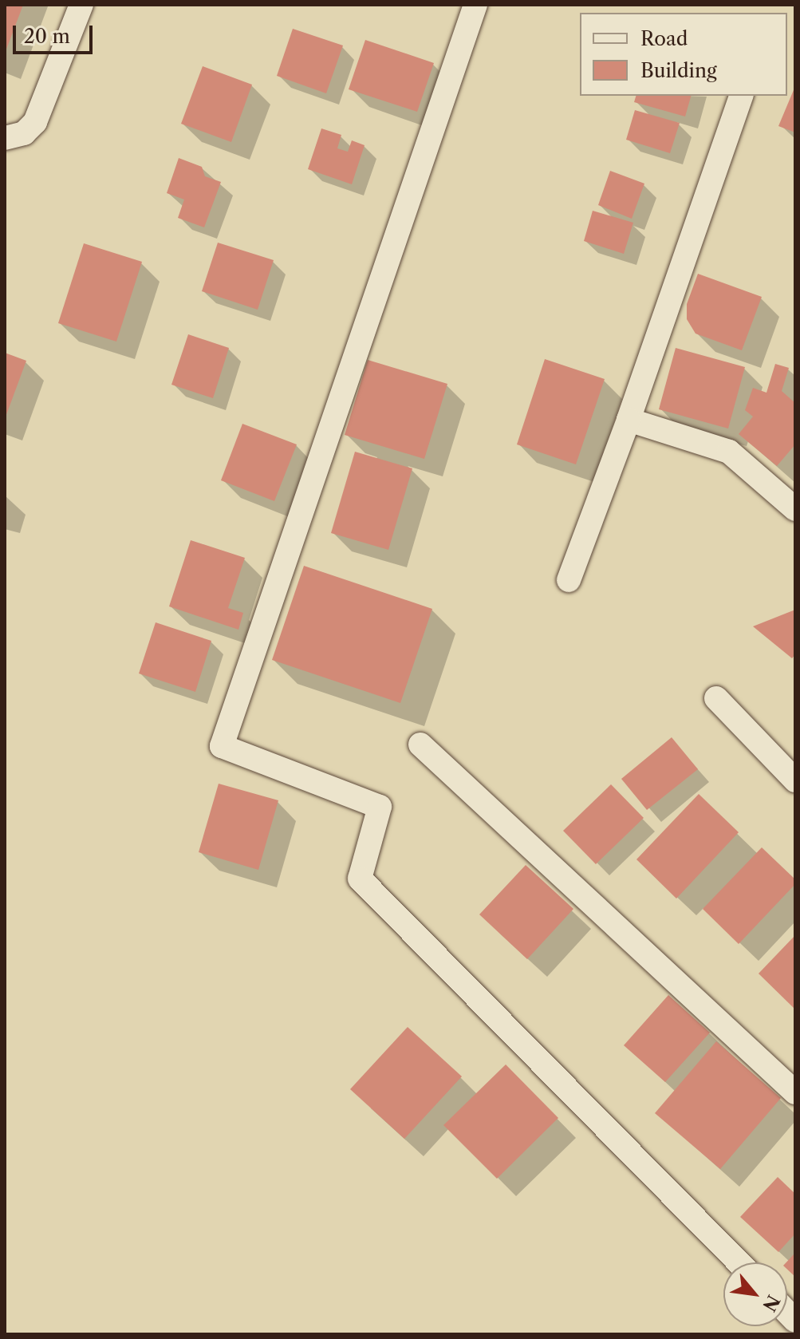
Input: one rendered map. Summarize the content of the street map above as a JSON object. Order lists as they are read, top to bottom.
{
  "legend": ["Road", "Building"],
  "scale_bar": "20 m",
  "north": "bottom right"
}
